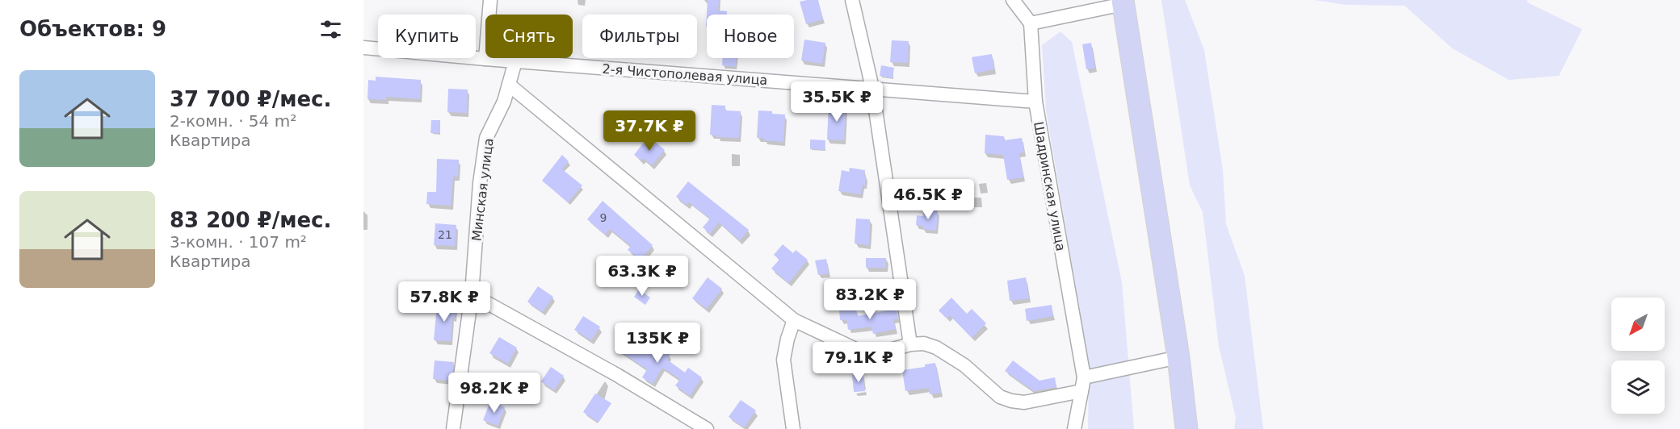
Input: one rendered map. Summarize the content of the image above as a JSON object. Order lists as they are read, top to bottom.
{
  "streets": {
    "street": ["2-я Чистополевая улица", "Шадринская улица", "Минская улица"]
  },
  "crossings": [
    ["2-я Чистополевая улица", "Шадринская улица"],
    ["2-я Чистополевая улица", "Минская улица"]
  ],
  "house_numbers": ["9", "21"],
  "north": "bottom left",
  "page": {
    "heading": "Объектов: 9",
    "chip": [
      "Купить",
      "Снять",
      "Фильтры",
      "Новое"
    ],
    "list": [
      {
        "name": "37 700 ₽/мес.",
        "note": "2-комн. · 54 m² · Квартира"
      },
      {
        "name": "83 200 ₽/мес.",
        "note": "3-комн. · 107 m² · Квартира"
      }
    ],
    "price": [
      "35.5K ₽",
      "37.7K ₽",
      "46.5K ₽",
      "63.3K ₽",
      "83.2K ₽",
      "57.8K ₽",
      "135K ₽",
      "79.1K ₽",
      "98.2K ₽"
    ]
  }
}
